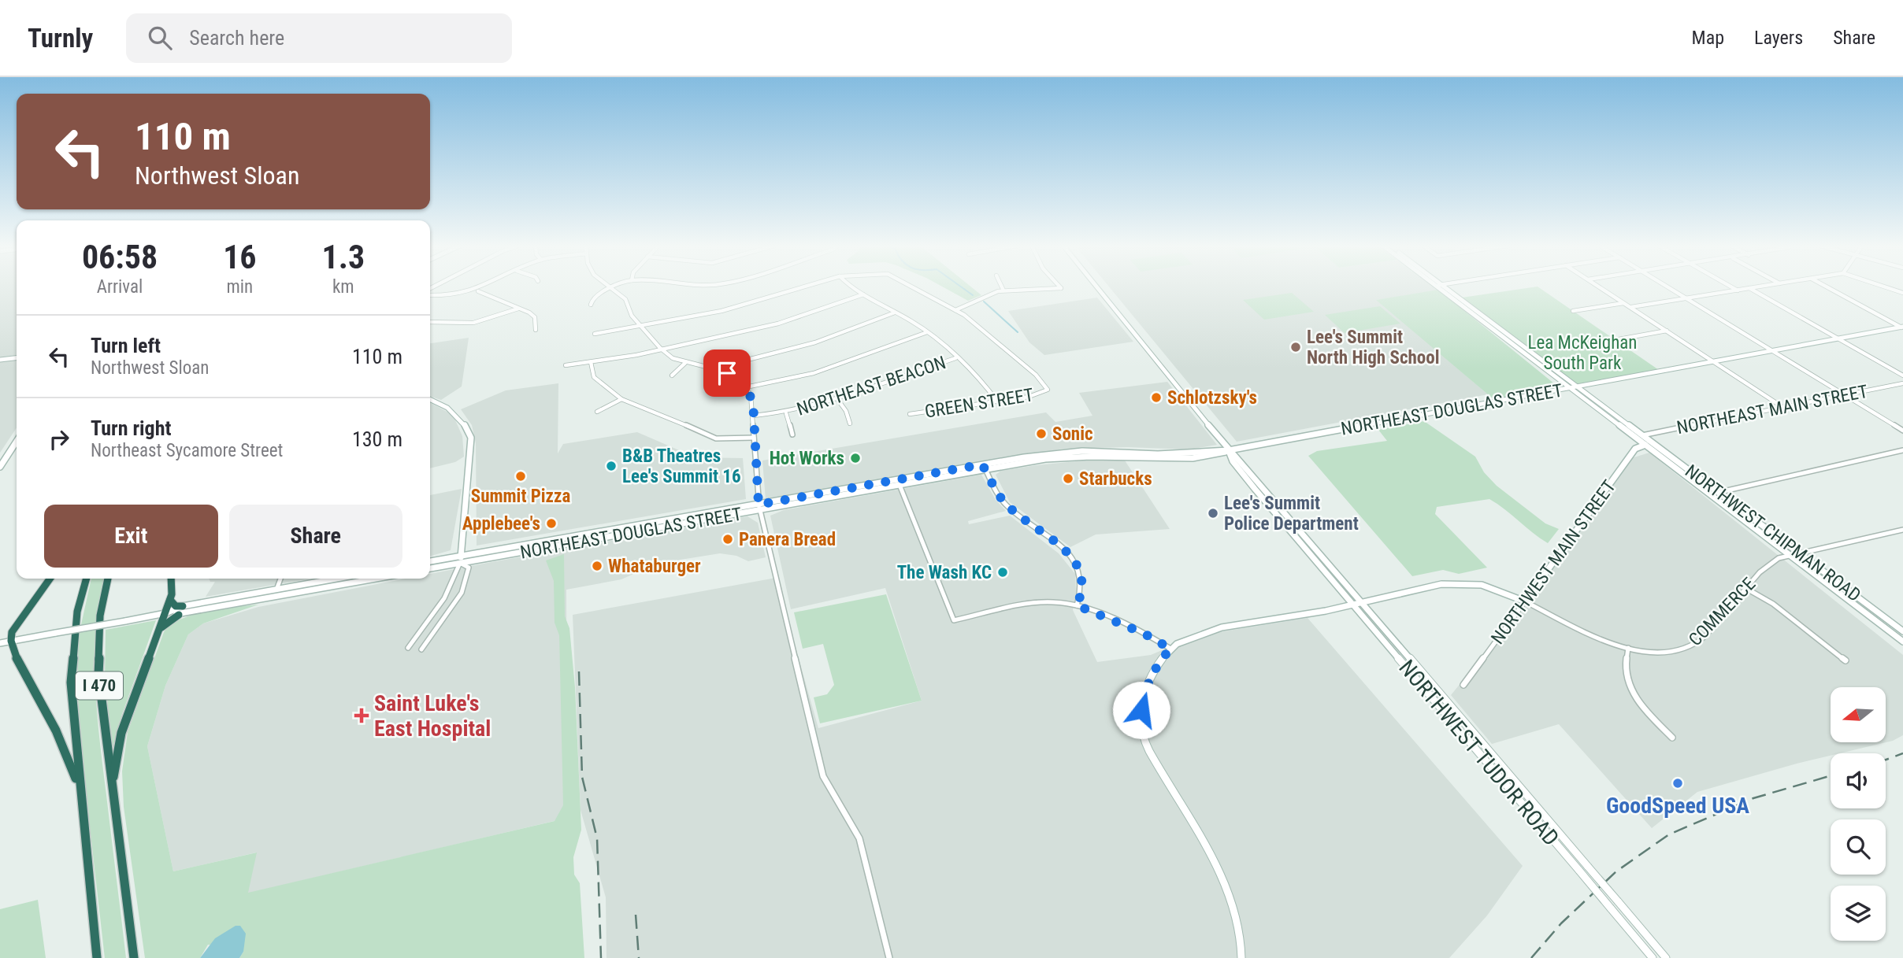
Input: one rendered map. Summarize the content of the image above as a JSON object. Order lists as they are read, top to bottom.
{
  "streets": {
    "highway": ["I 470"],
    "main road": [
      "NORTHEAST DOUGLAS STREET",
      "NORTHWEST CHIPMAN ROAD",
      "NORTHWEST MAIN STREET",
      "NORTHWEST TUDOR ROAD"
    ],
    "street": [
      "NORTHEAST BEACON",
      "GREEN STREET",
      "NORTHEAST MAIN STREET",
      "COMMERCE"
    ]
  },
  "crossings": [
    ["NORTHEAST DOUGLAS STREET", "NORTHWEST CHIPMAN ROAD"],
    ["NORTHEAST DOUGLAS STREET", "NORTHWEST TUDOR ROAD"],
    ["NORTHEAST MAIN STREET", "NORTHWEST CHIPMAN ROAD"],
    ["NORTHWEST CHIPMAN ROAD", "NORTHWEST MAIN STREET"],
    ["NORTHWEST CHIPMAN ROAD", "COMMERCE"],
    ["NORTHWEST MAIN STREET", "COMMERCE"]
  ],
  "parks": ["Lea McKeighan South Park"],
  "places": {
    "other": [
      "Lee's Summit North High School",
      "Schlotzsky's",
      "Sonic",
      "Hot Works",
      "B&B Theatres Lee's Summit 16",
      "Summit Pizza",
      "Starbucks",
      "Lee's Summit Police Department",
      "Applebee's",
      "Panera Bread",
      "Whataburger",
      "The Wash KC",
      "GoodSpeed USA"
    ],
    "health": ["Saint Luke's East Hospital"]
  },
  "north": "left",
  "page": {
    "header": "Turnly",
    "search": "Search here",
    "nav": ["Map", "Layers", "Share"],
    "turn": ["110 m", "Northwest Sloan"],
    "eta": [
      "06:58",
      "Arrival",
      "16",
      "min",
      "1.3",
      "km"
    ],
    "list": [
      {
        "name": "Turn left",
        "note": "Northwest Sloan",
        "value": "110 m"
      },
      {
        "name": "Turn right",
        "note": "Northeast Sycamore Street",
        "value": "130 m"
      }
    ],
    "buttons": ["Exit", "Share"]
  }
}
